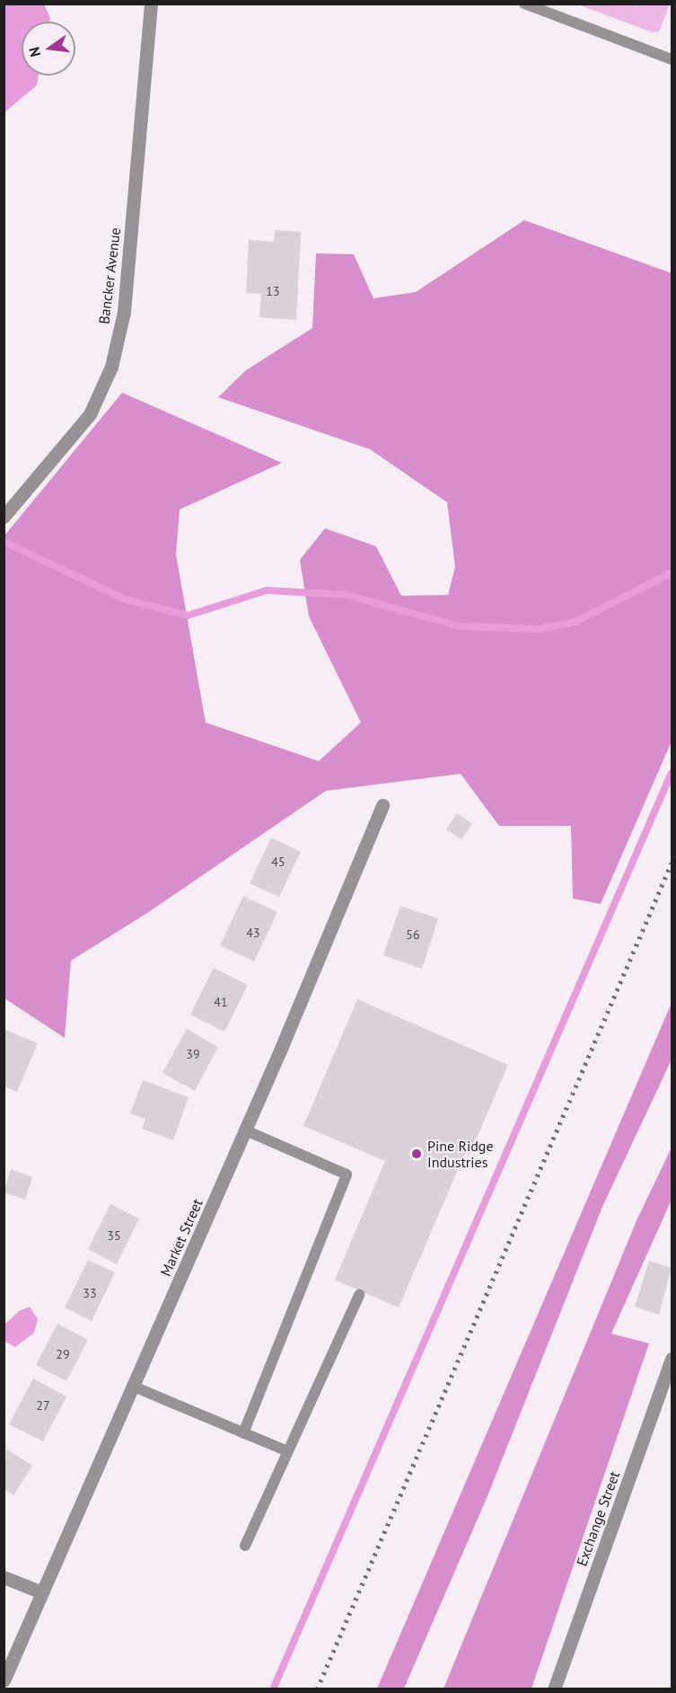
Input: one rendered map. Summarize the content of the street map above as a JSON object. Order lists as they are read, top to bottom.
{
  "streets": {
    "street": ["Bancker Avenue", "Market Street", "Exchange Street"]
  },
  "places": ["Pine Ridge Industries"],
  "house_numbers": [
    "13",
    "45",
    "43",
    "56",
    "41",
    "39",
    "35",
    "33",
    "29",
    "27"
  ],
  "north": "left"
}
